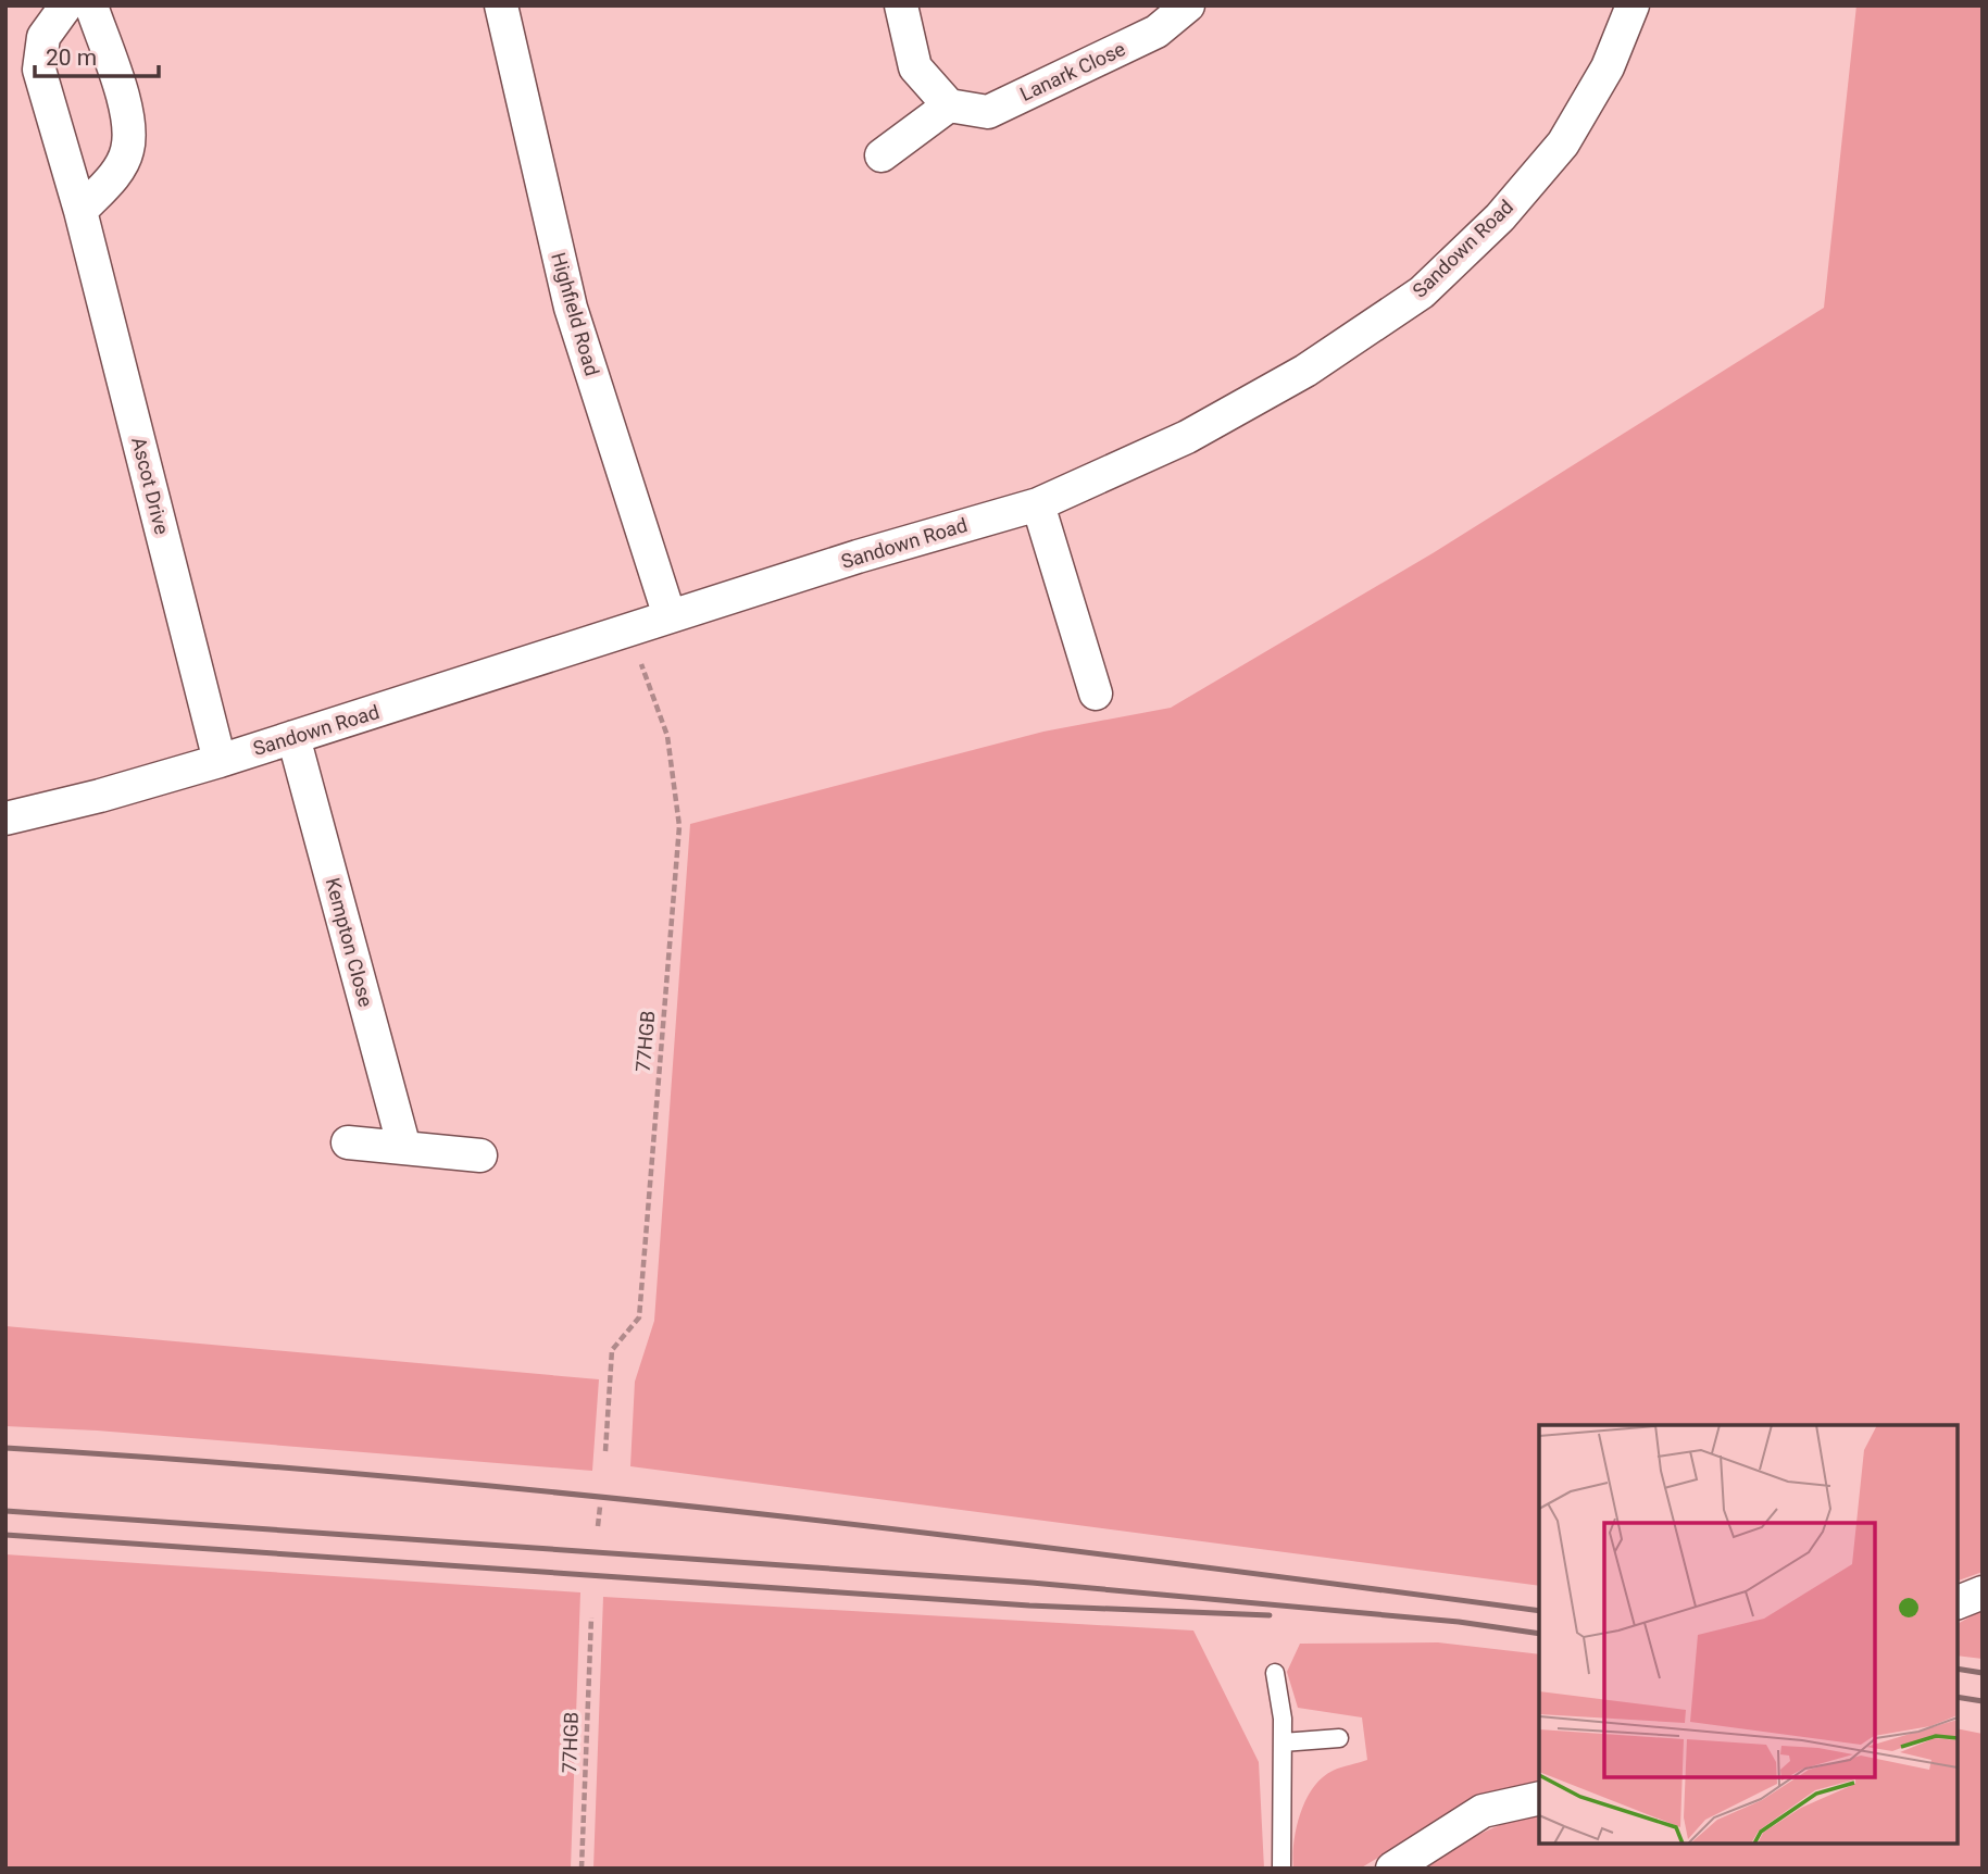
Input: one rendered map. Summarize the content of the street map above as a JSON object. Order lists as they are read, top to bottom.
{
  "streets": {
    "street": [
      "Lanark Close",
      "Sandown Road",
      "Highfield Road",
      "Ascot Drive",
      "Kempton Close"
    ],
    "path": ["77HGB"]
  },
  "crossings": [
    ["Sandown Road", "Highfield Road"],
    ["Sandown Road", "Ascot Drive"],
    ["Sandown Road", "Kempton Close"],
    ["Sandown Road", "77HGB"]
  ],
  "scale_bar": "20 m"
}
